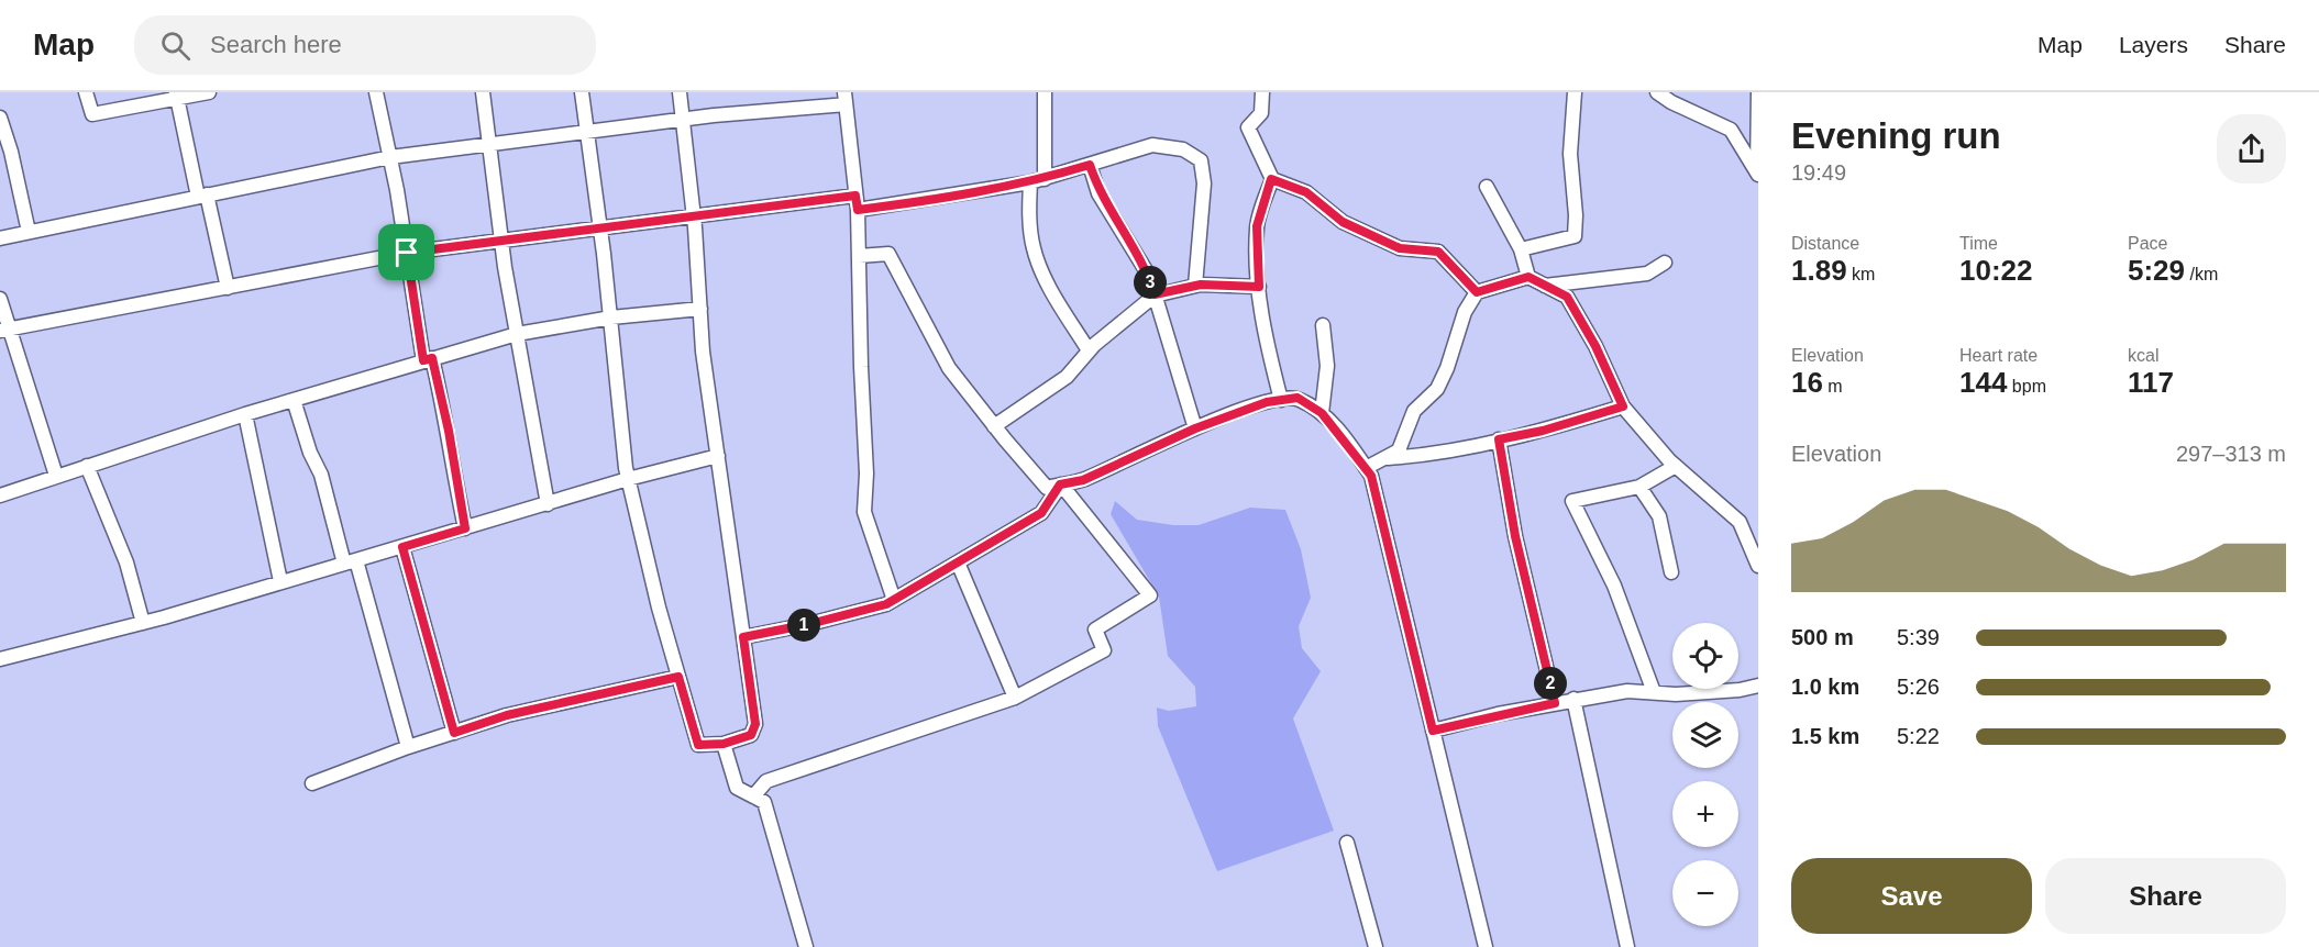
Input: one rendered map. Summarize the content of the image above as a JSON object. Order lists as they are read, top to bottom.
{
  "page": {
    "header": "Map",
    "search": "Search here",
    "nav": ["Map", "Layers", "Share"],
    "heading": ["Evening run", "19:49"],
    "stats": [
      ["Distance", "1.89 km"],
      ["Time", "10:22"],
      ["Pace", "5:29 /km"],
      ["Elevation", "16 m"],
      ["Heart rate", "144 bpm"],
      ["kcal", "117"]
    ],
    "pins": ["3", "1", "2"],
    "chart": ["Elevation", "297–313 m"],
    "list": [
      {
        "name": "500 m",
        "note": "5:39"
      },
      {
        "name": "1.0 km",
        "note": "5:26"
      },
      {
        "name": "1.5 km",
        "note": "5:22"
      }
    ],
    "map_buttons": ["+", "−"],
    "buttons": ["Save", "Share"]
  }
}
